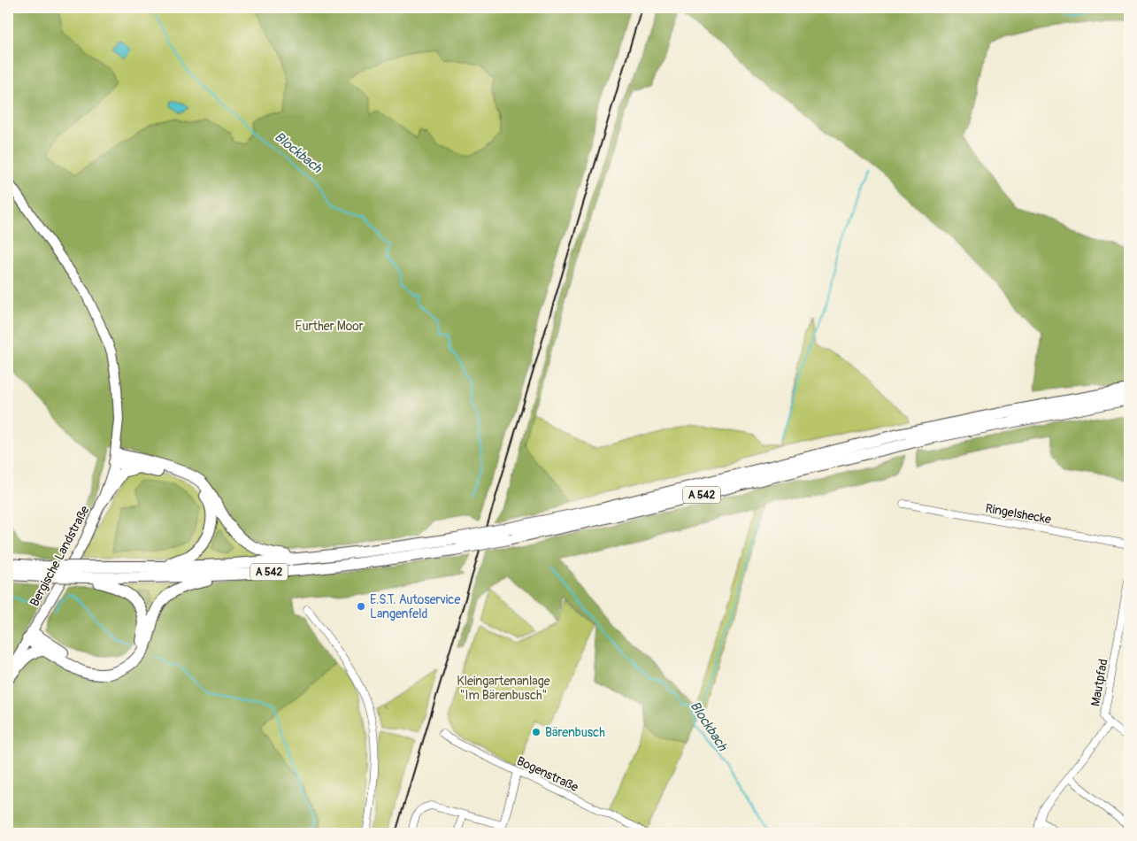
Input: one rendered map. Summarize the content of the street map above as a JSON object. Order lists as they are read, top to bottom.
{
  "streets": {
    "highway": ["A 542"],
    "main road": ["Bergische Landstraße"],
    "street": ["Ringelshecke", "Mautpfad", "Bogenstraße"]
  },
  "water": ["Blockbach"],
  "parks": ["Further Moor", "Kleingartenanlage \"Im Bärenbusch\""],
  "places": ["E.S.T. Autoservice Langenfeld", "Bärenbusch"]
}
